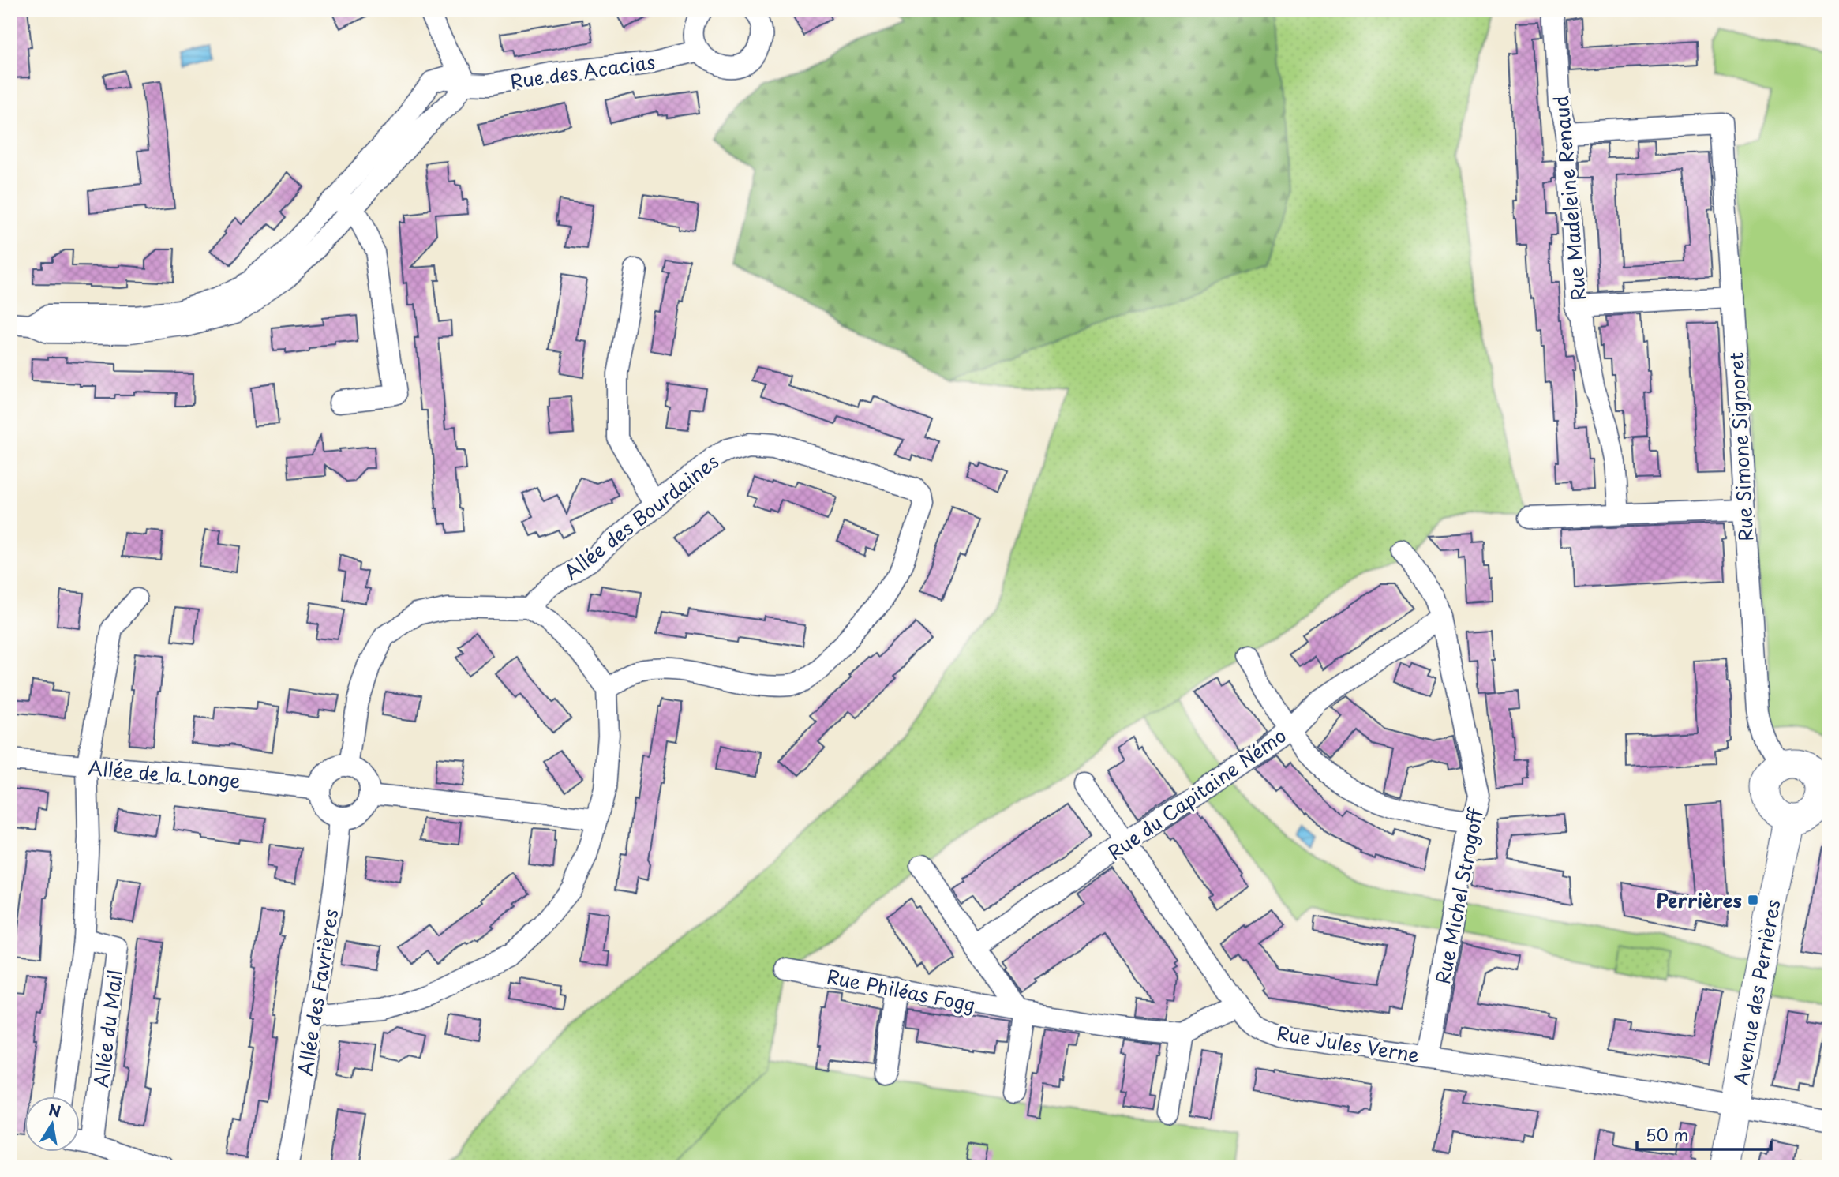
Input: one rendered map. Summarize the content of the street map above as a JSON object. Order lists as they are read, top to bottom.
{
  "streets": {
    "street": [
      "Rue des Acacias",
      "Rue Madeleine Renaud",
      "Rue Simone Signoret",
      "Allée des Bourdaines",
      "Allée de la Longe",
      "Rue du Capitaine Némo",
      "Rue Michel Strogoff",
      "Rue Philéas Fogg",
      "Allée des Favrières",
      "Avenue des Perrières",
      "Allée du Mail",
      "Rue Jules Verne"
    ]
  },
  "crossings": [
    ["Rue Madeleine Renaud", "Rue Simone Signoret"],
    ["Rue Simone Signoret", "Avenue des Perrières"],
    ["Allée de la Longe", "Allée des Favrières"],
    ["Allée de la Longe", "Allée du Mail"],
    ["Rue du Capitaine Némo", "Rue Michel Strogoff"],
    ["Rue du Capitaine Némo", "Rue Philéas Fogg"],
    ["Rue du Capitaine Némo", "Rue Jules Verne"],
    ["Rue Michel Strogoff", "Rue Jules Verne"],
    ["Avenue des Perrières", "Rue Jules Verne"]
  ],
  "places": {
    "transit": ["Perrières"]
  },
  "scale_bar": "50 m",
  "north": "top"
}
